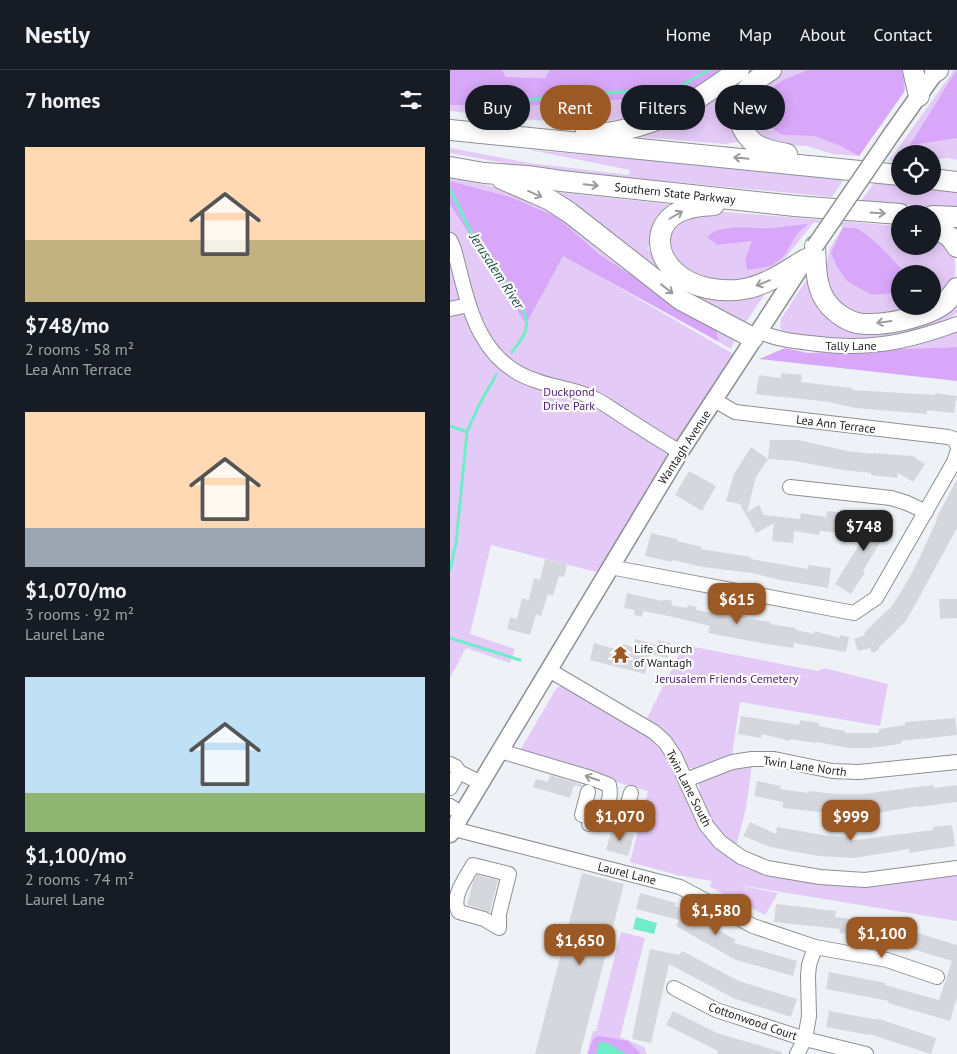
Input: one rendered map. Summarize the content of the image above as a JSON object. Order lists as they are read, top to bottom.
{
  "streets": {
    "highway": ["Southern State Parkway"],
    "main road": ["Wantagh Avenue"],
    "street": [
      "Tally Lane",
      "Lea Ann Terrace",
      "Twin Lane North",
      "Twin Lane South",
      "Laurel Lane",
      "Cottonwood Court"
    ]
  },
  "crossings": [
    ["Tally Lane", "Wantagh Avenue"],
    ["Lea Ann Terrace", "Wantagh Avenue"],
    ["Wantagh Avenue", "Twin Lane South"],
    ["Wantagh Avenue", "Laurel Lane"],
    ["Twin Lane North", "Twin Lane South"]
  ],
  "water": ["Jerusalem River"],
  "parks": ["Duckpond Drive Park", "Jerusalem Friends Cemetery"],
  "places": {
    "temple": ["Life Church of Wantagh"]
  },
  "page": {
    "header": "Nestly",
    "nav": [
      "Home",
      "Map",
      "About",
      "Contact"
    ],
    "heading": "7 homes",
    "chip": [
      "Buy",
      "Rent",
      "Filters",
      "New"
    ],
    "list": [
      {
        "name": "$748/mo",
        "note": "2 rooms · 58 m² · Lea Ann Terrace"
      },
      {
        "name": "$1,070/mo",
        "note": "3 rooms · 92 m² · Laurel Lane"
      },
      {
        "name": "$1,100/mo",
        "note": "2 rooms · 74 m² · Laurel Lane"
      }
    ],
    "map_buttons": ["+", "−"],
    "price": [
      "$748",
      "$615",
      "$1,070",
      "$999",
      "$1,580",
      "$1,100",
      "$1,650"
    ]
  }
}
